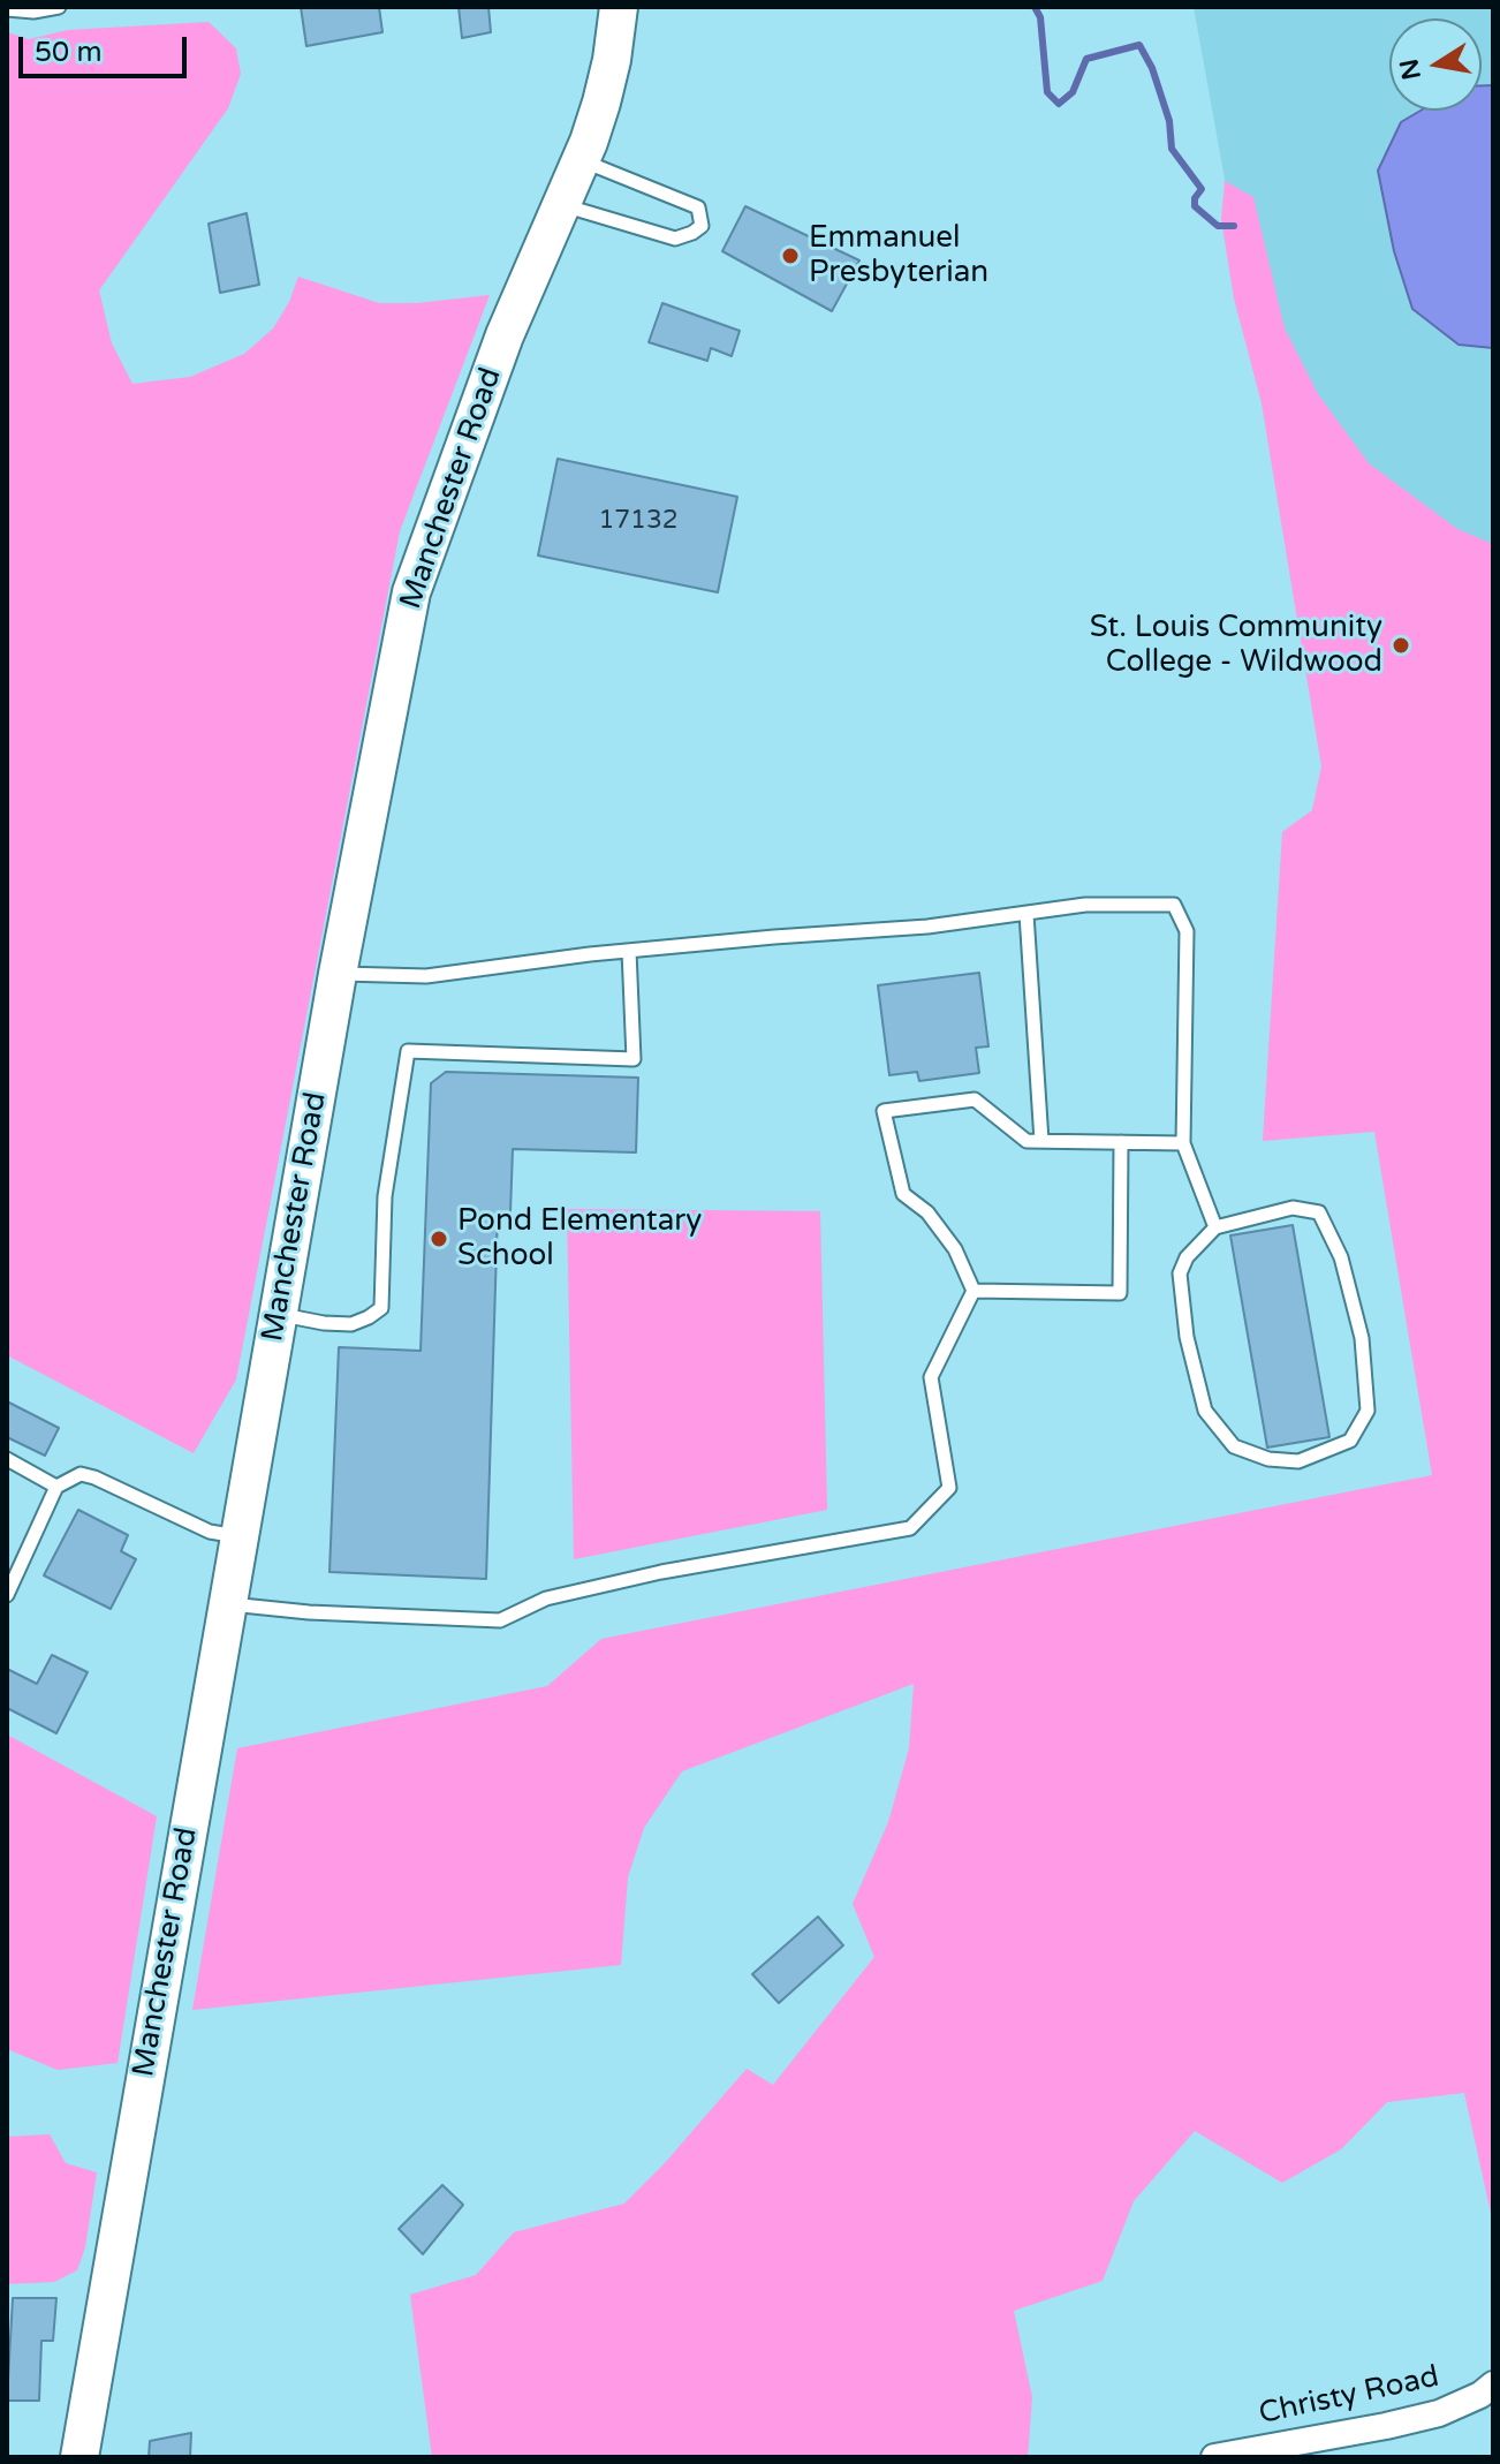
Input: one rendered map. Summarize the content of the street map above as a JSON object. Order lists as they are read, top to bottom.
{
  "streets": {
    "street": ["Manchester Road", "Christy Road"]
  },
  "places": ["Emmanuel Presbyterian", "St. Louis Community College - Wildwood", "Pond Elementary School"],
  "house_numbers": ["17132"],
  "scale_bar": "50 m",
  "north": "left"
}
